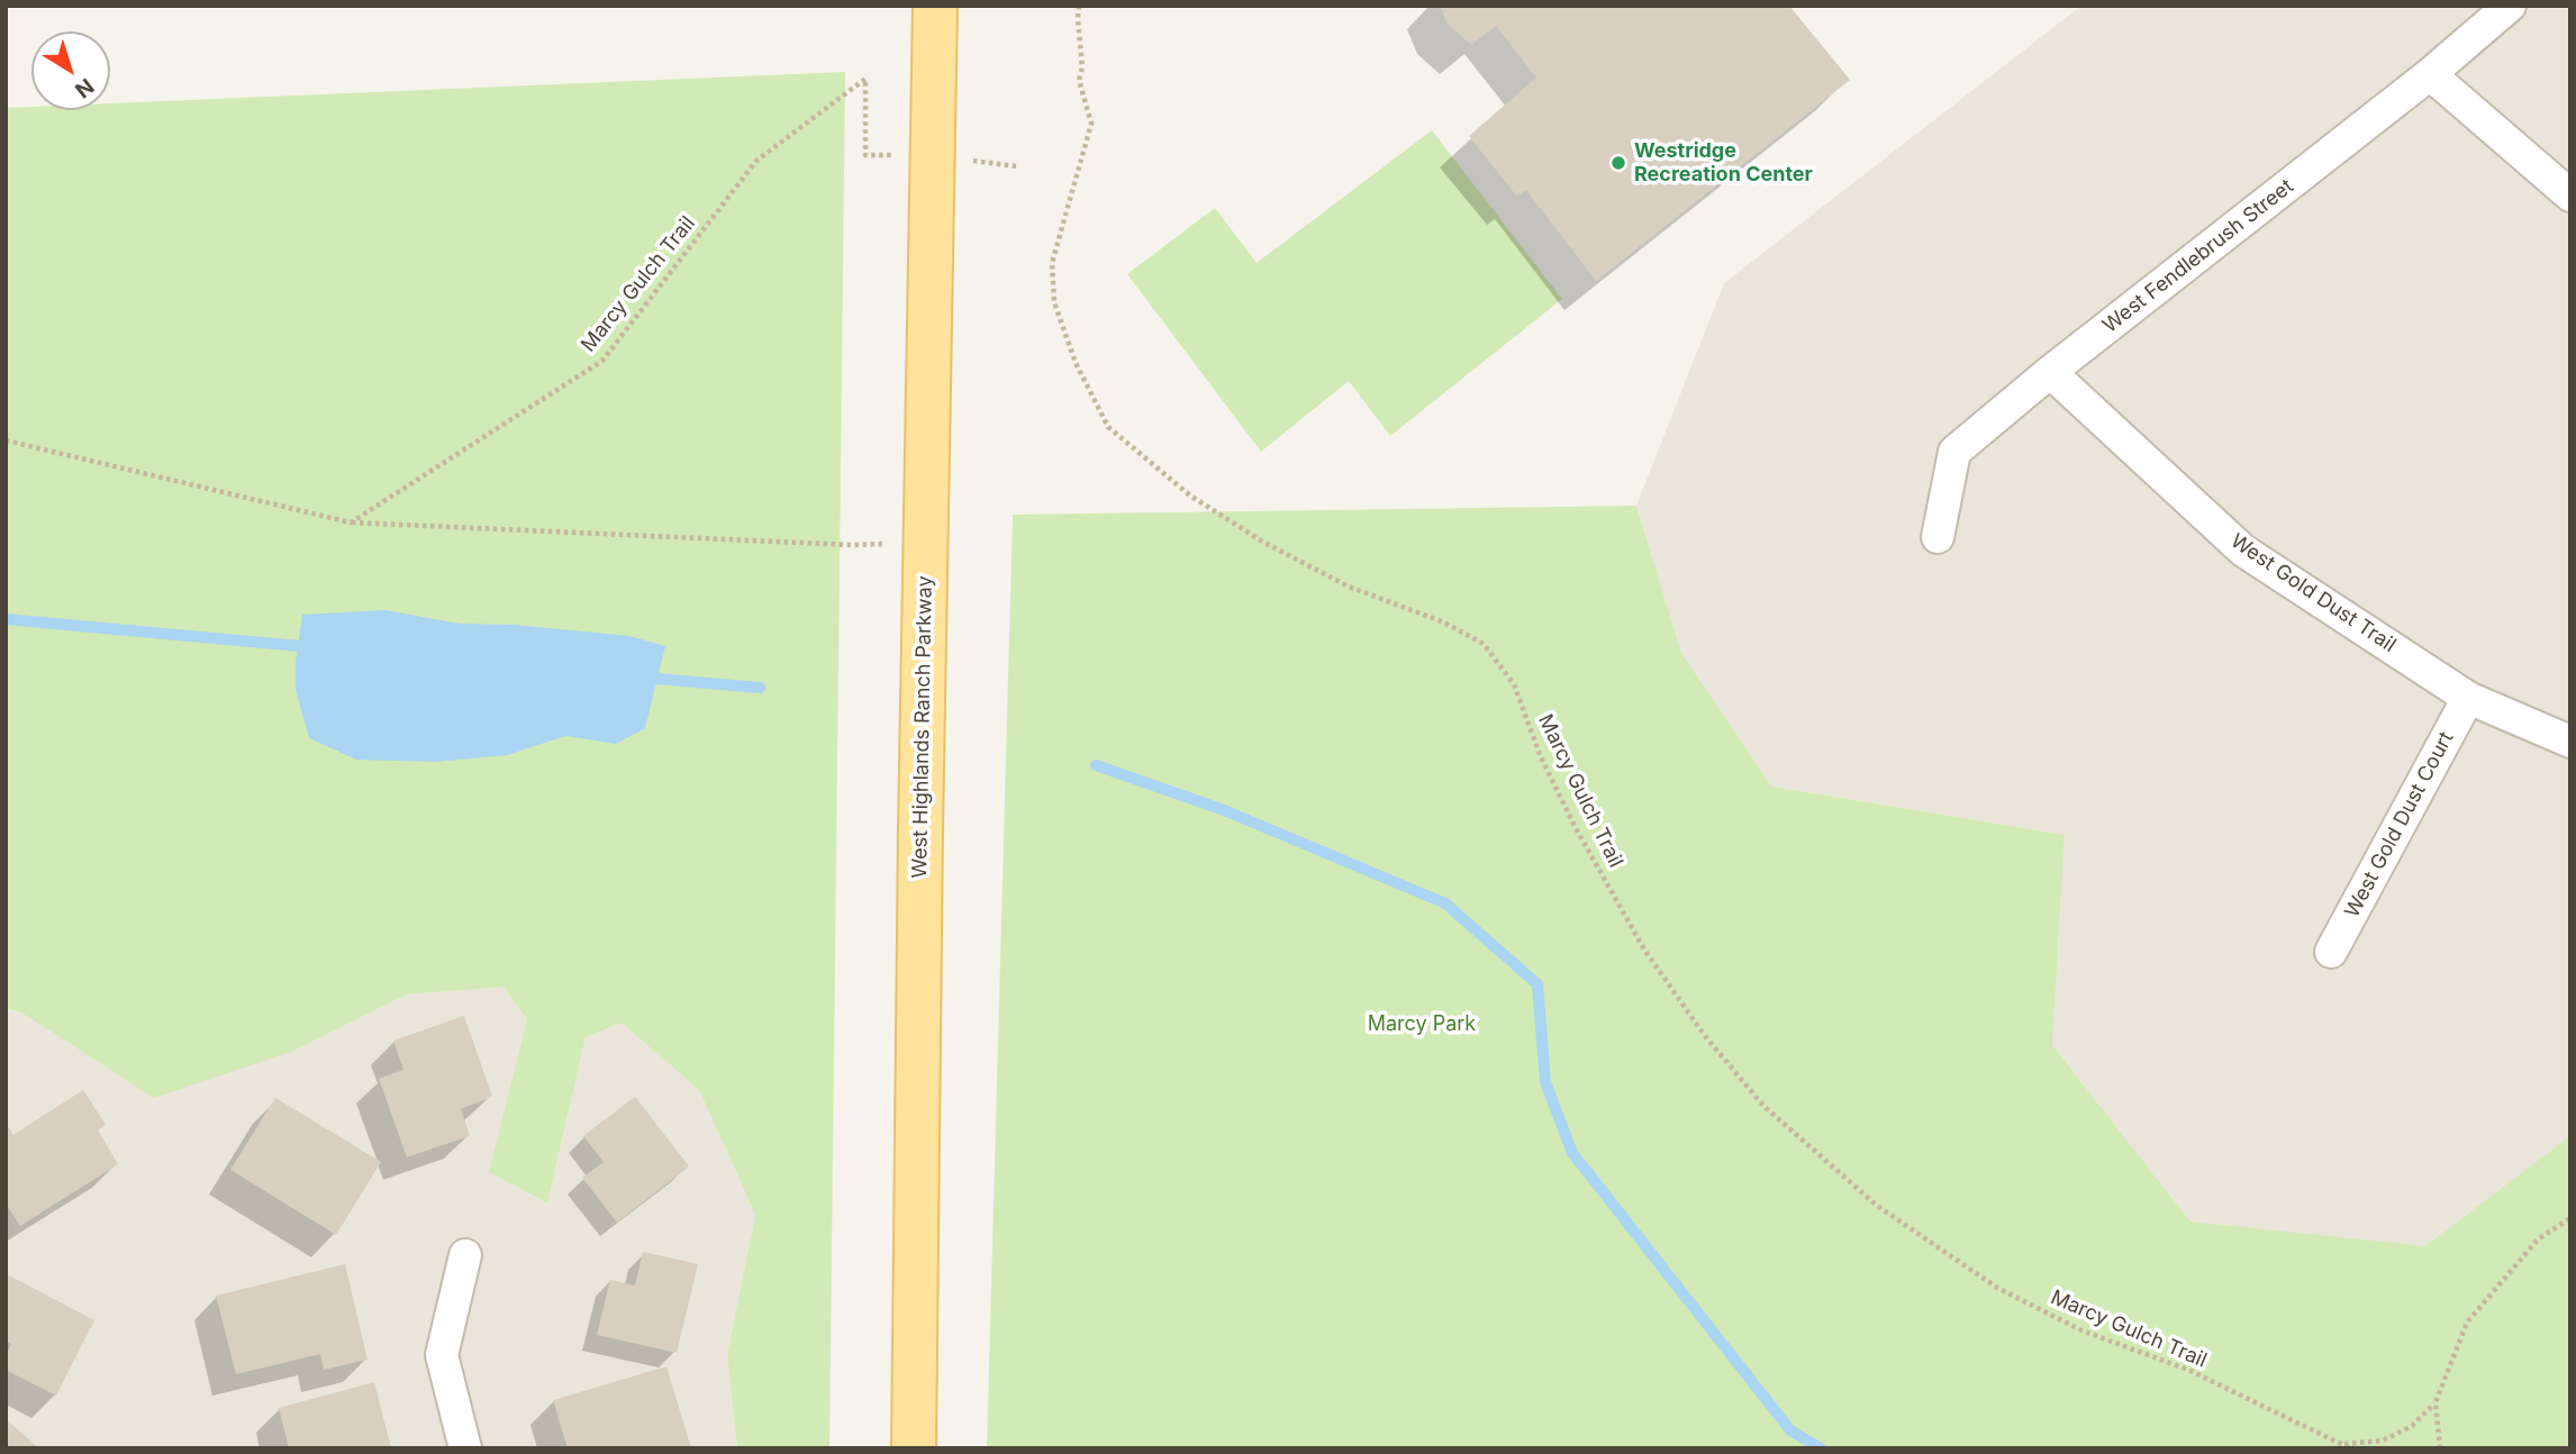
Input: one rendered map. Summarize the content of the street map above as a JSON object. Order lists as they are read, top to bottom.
{
  "streets": {
    "main road": ["West Highlands Ranch Parkway"],
    "street": ["West Fendlebrush Street", "West Gold Dust Trail", "West Gold Dust Court"],
    "path": ["Marcy Gulch Trail"]
  },
  "crossings": [
    ["West Fendlebrush Street", "West Gold Dust Trail"],
    ["West Gold Dust Trail", "West Gold Dust Court"]
  ],
  "parks": ["Marcy Park"],
  "places": ["Westridge Recreation Center"],
  "north": "bottom right"
}
